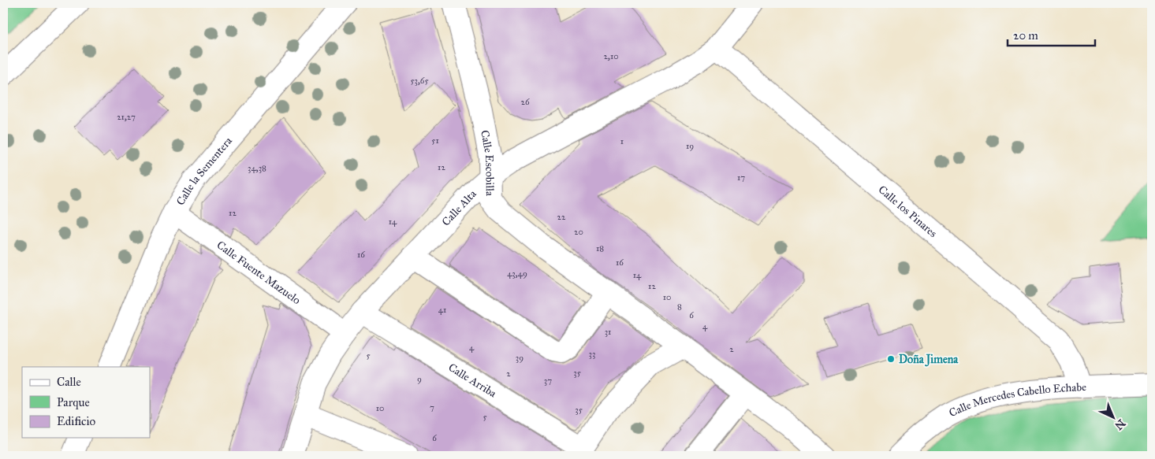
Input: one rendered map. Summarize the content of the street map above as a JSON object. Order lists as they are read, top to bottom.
{
  "streets": {
    "street": [
      "Calle Escobilla",
      "Calle la Sementera",
      "Calle Alta",
      "Calle los Pinares",
      "Calle Fuente Mazuelo",
      "Calle Arriba",
      "Calle Mercedes Cabello Echabe"
    ]
  },
  "crossings": [
    ["Calle Escobilla", "Calle Alta"],
    ["Calle la Sementera", "Calle Fuente Mazuelo"],
    ["Calle Alta", "Calle los Pinares"],
    ["Calle Alta", "Calle Fuente Mazuelo"],
    ["Calle Alta", "Calle Arriba"],
    ["Calle los Pinares", "Calle Mercedes Cabello Echabe"]
  ],
  "places": ["Doña Jimena"],
  "house_numbers": [
    "2,10",
    "53,65",
    "26",
    "21,27",
    "51",
    "1",
    "19",
    "12",
    "34,38",
    "17",
    "12",
    "22",
    "14",
    "20",
    "18",
    "16",
    "16",
    "43,49",
    "14",
    "12",
    "10",
    "8",
    "41",
    "6",
    "4",
    "31",
    "4",
    "2",
    "33",
    "5",
    "39",
    "35",
    "2",
    "9",
    "37",
    "7",
    "10",
    "35",
    "5",
    "6"
  ],
  "legend": ["Calle", "Parque", "Edificio"],
  "scale_bar": "20 m",
  "north": "bottom right"
}
